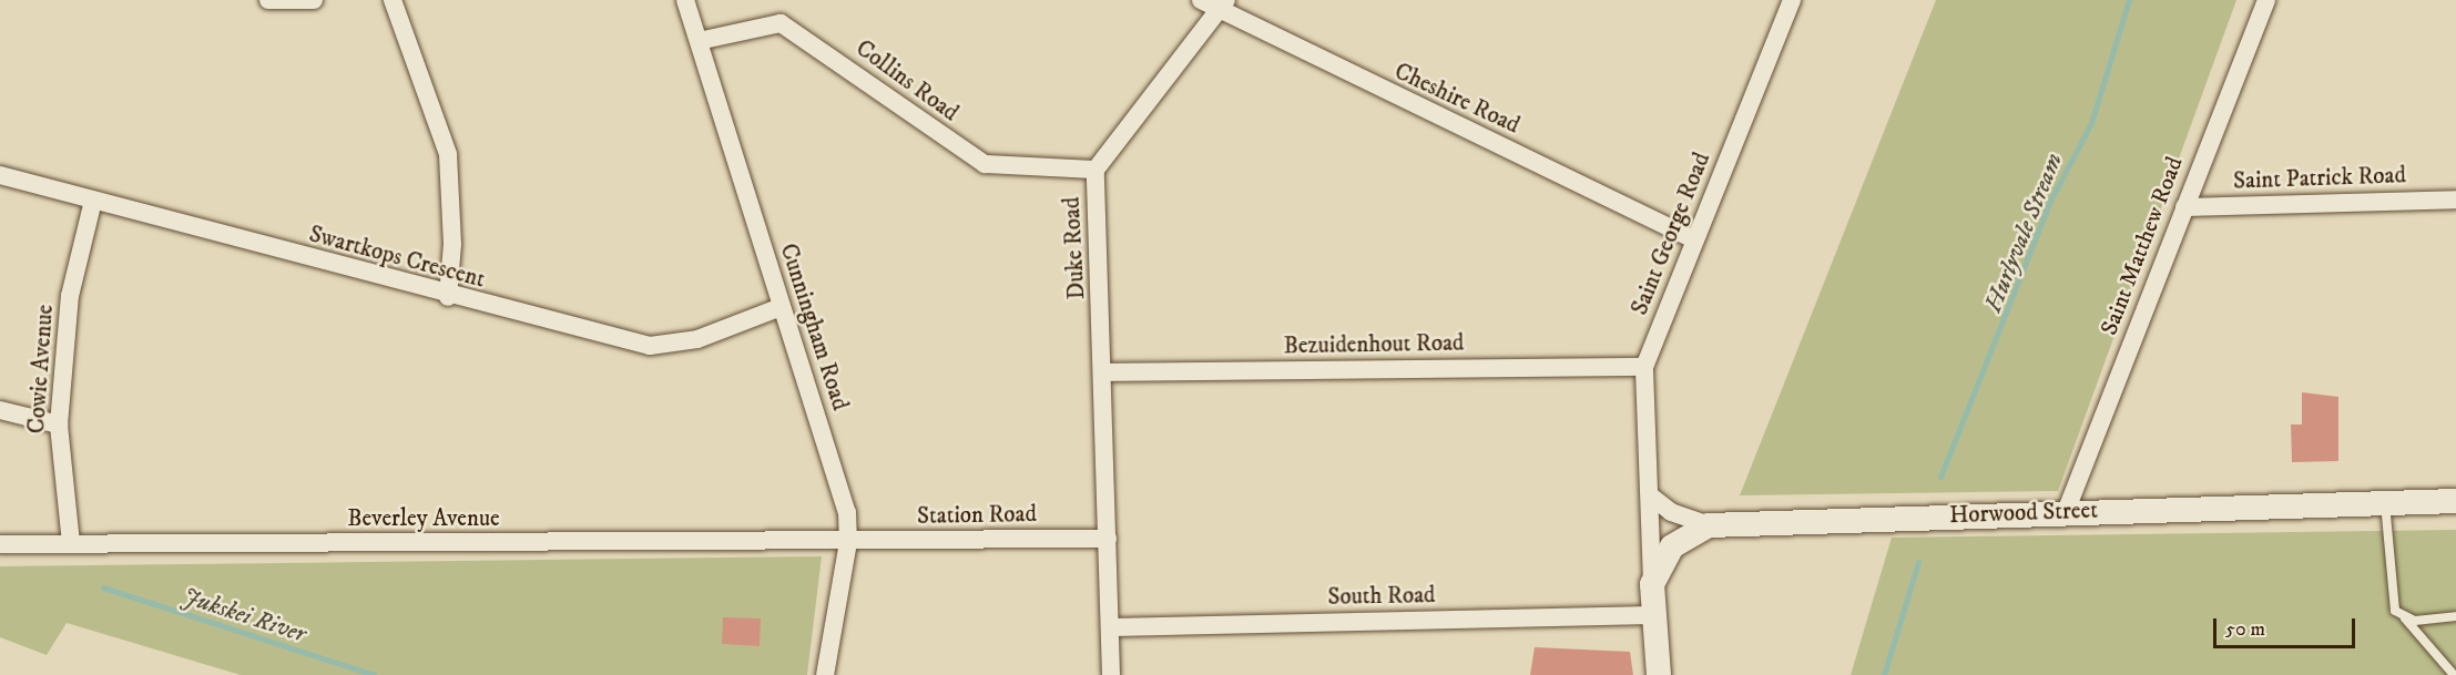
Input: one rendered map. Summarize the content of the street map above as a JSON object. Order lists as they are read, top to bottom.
{
  "streets": {
    "main road": ["Horwood Street"],
    "street": [
      "Collins Road",
      "Cheshire Road",
      "Saint Patrick Road",
      "Saint George Road",
      "Saint Matthew Road",
      "Duke Road",
      "Swartkops Crescent",
      "Cunningham Road",
      "Bezuidenhout Road",
      "Cowie Avenue",
      "Station Road",
      "Beverley Avenue",
      "South Road"
    ]
  },
  "crossings": [
    ["Collins Road", "Duke Road"],
    ["Collins Road", "Cunningham Road"],
    ["Cheshire Road", "Saint George Road"],
    ["Cheshire Road", "Duke Road"],
    ["Saint Patrick Road", "Saint Matthew Road"],
    ["Saint George Road", "Bezuidenhout Road"],
    ["Saint George Road", "Horwood Street"],
    ["Saint Matthew Road", "Horwood Street"],
    ["Duke Road", "Bezuidenhout Road"],
    ["Duke Road", "Station Road"],
    ["Duke Road", "South Road"],
    ["Swartkops Crescent", "Cunningham Road"],
    ["Swartkops Crescent", "Cowie Avenue"],
    ["Cunningham Road", "Station Road"],
    ["Cunningham Road", "Beverley Avenue"],
    ["Cowie Avenue", "Beverley Avenue"],
    ["Station Road", "Beverley Avenue"]
  ],
  "water": ["Hurlyvale Stream", "Jukskei River"],
  "scale_bar": "50 m"
}
